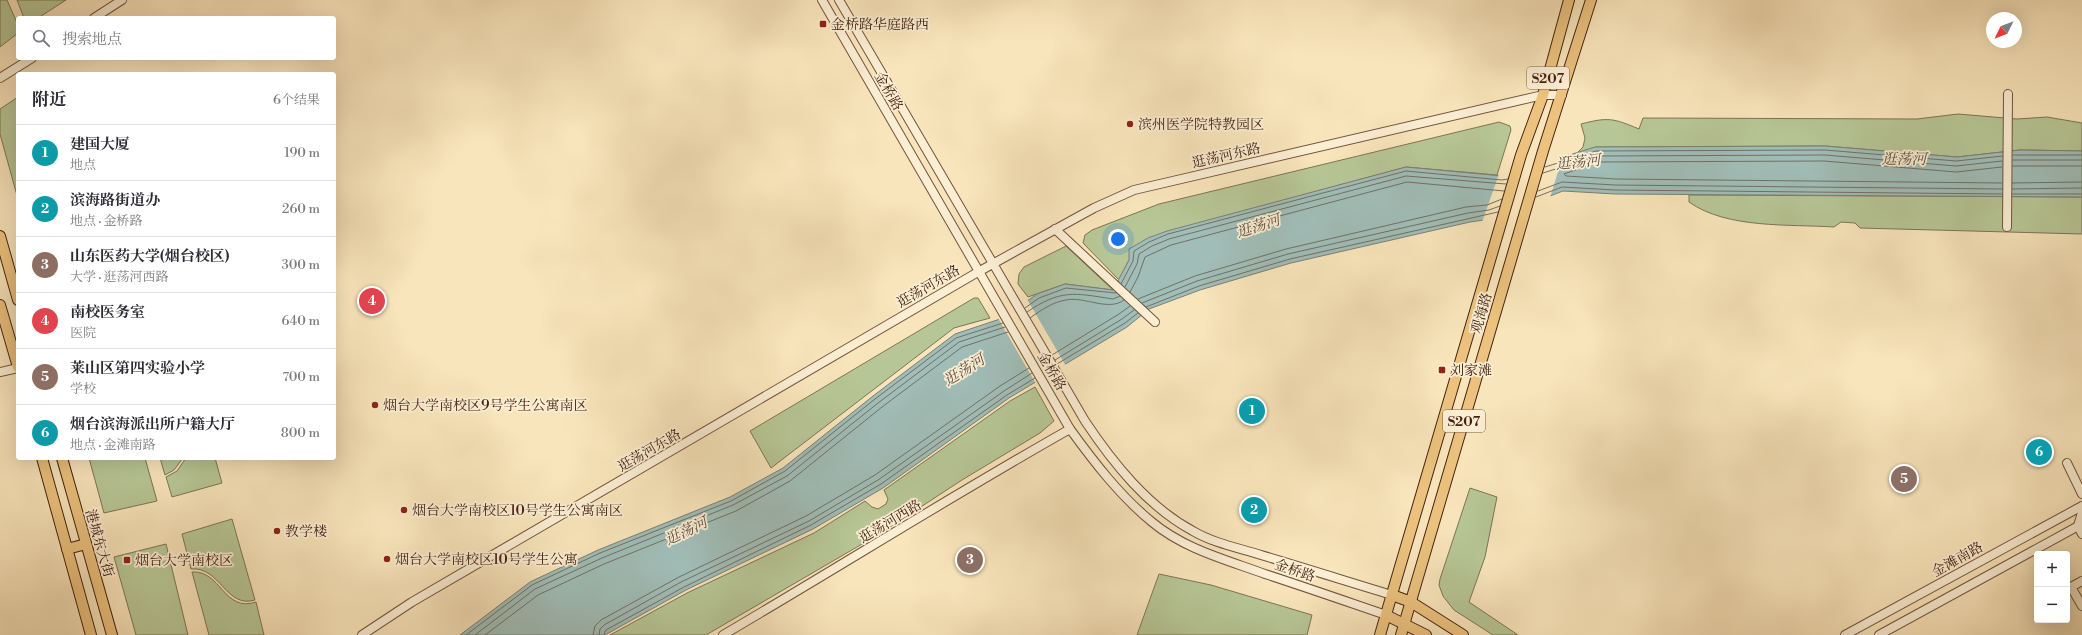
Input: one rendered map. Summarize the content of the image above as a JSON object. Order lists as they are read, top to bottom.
{
  "streets": {
    "main road": ["S207", "观海路", "港城东大街"],
    "street": [
      "金桥路",
      "逛荡河东路",
      "逛荡河西路",
      "金滩南路"
    ]
  },
  "crossings": [
    ["金桥路", "逛荡河东路"],
    ["金桥路", "观海路"],
    ["金桥路", "逛荡河西路"],
    ["逛荡河东路", "观海路"]
  ],
  "water": ["逛荡河"],
  "places": {
    "transit": ["金桥路华庭路西", "刘家滩", "烟台大学南校区"],
    "other": [
      "滨州医学院特教园区",
      "烟台大学南校区9号学生公寓南区",
      "烟台大学南校区10号学生公寓南区",
      "教学楼",
      "烟台大学南校区10号学生公寓"
    ]
  },
  "north": "bottom left",
  "page": {
    "search": "搜索地点",
    "heading": ["附近", "6个结果"],
    "list": [
      {
        "mark": "1",
        "name": "建国大厦",
        "note": "地点",
        "value": "190 m"
      },
      {
        "mark": "2",
        "name": "滨海路街道办",
        "note": "地点 · 金桥路",
        "value": "260 m"
      },
      {
        "mark": "3",
        "name": "山东医药大学(烟台校区)",
        "note": "大学 · 逛荡河西路",
        "value": "300 m"
      },
      {
        "mark": "4",
        "name": "南校医务室",
        "note": "医院",
        "value": "640 m"
      },
      {
        "mark": "5",
        "name": "莱山区第四实验小学",
        "note": "学校",
        "value": "700 m"
      },
      {
        "mark": "6",
        "name": "烟台滨海派出所户籍大厅",
        "note": "地点 · 金滩南路",
        "value": "800 m"
      }
    ],
    "pins": [
      "4",
      "1",
      "6",
      "5",
      "2",
      "3"
    ],
    "map_buttons": ["+", "−"]
  }
}
